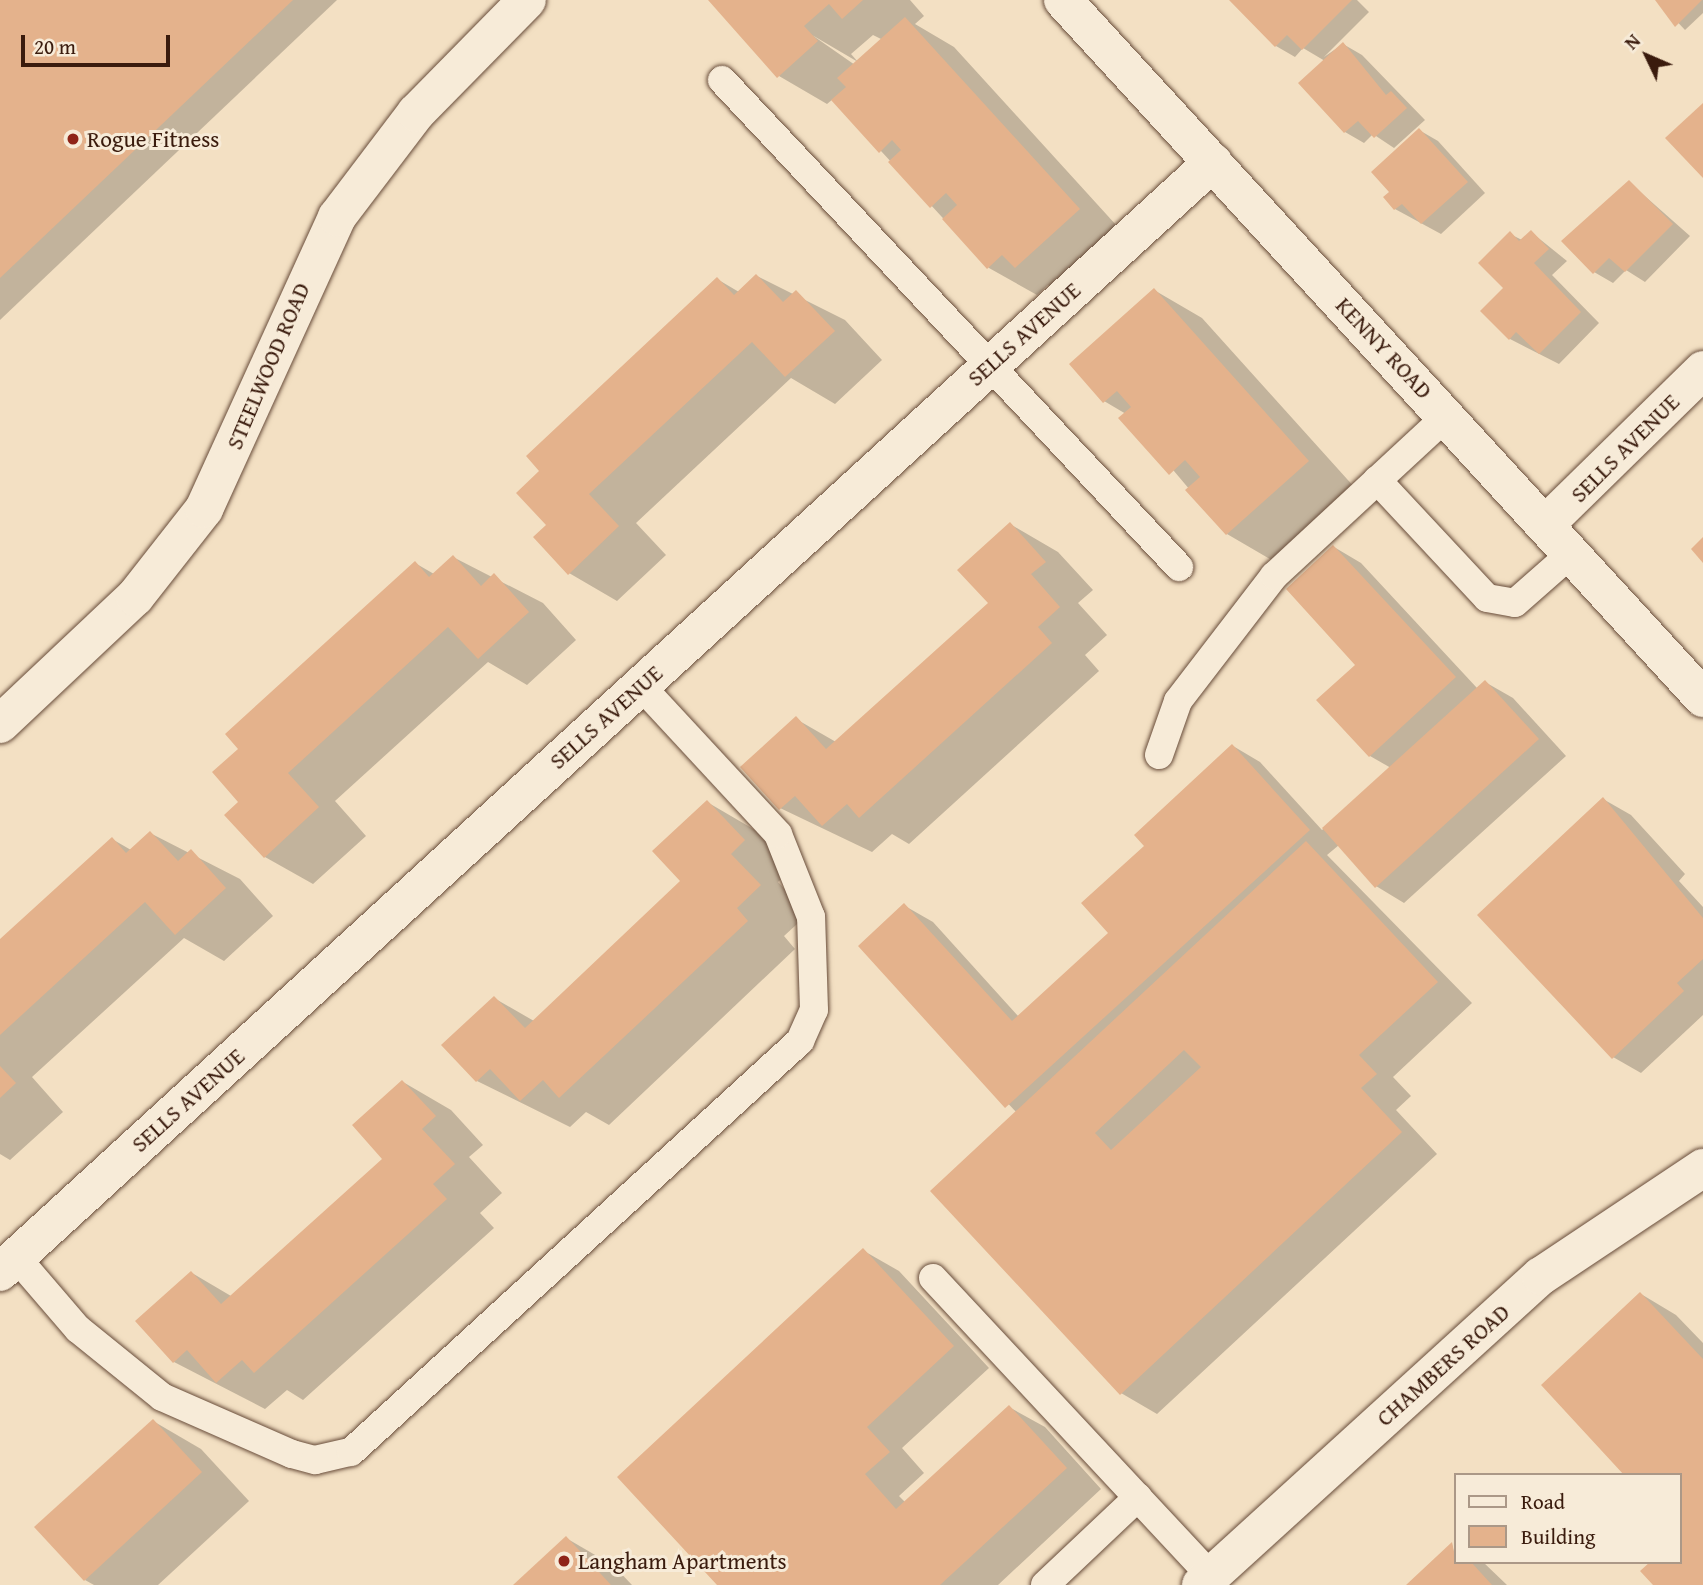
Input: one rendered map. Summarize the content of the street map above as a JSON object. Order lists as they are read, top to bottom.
{
  "streets": {
    "street": [
      "SELLS AVENUE",
      "KENNY ROAD",
      "STEELWOOD ROAD",
      "CHAMBERS ROAD"
    ]
  },
  "crossings": [
    ["SELLS AVENUE", "KENNY ROAD"]
  ],
  "places": ["Rogue Fitness", "Langham Apartments"],
  "legend": ["Road", "Building"],
  "scale_bar": "20 m",
  "north": "top left"
}
